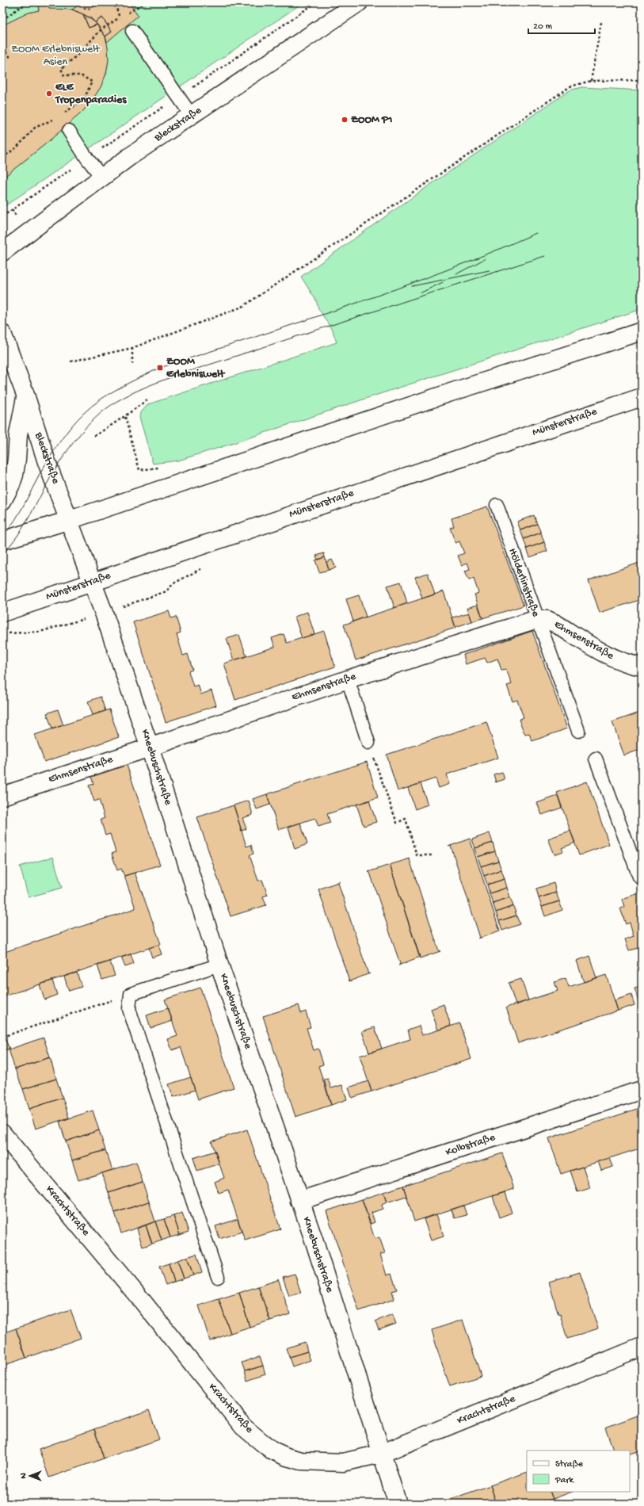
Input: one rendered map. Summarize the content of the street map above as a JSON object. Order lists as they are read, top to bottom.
{
  "streets": {
    "street": [
      "Bleckstraße",
      "Münsterstraße",
      "Ehmsenstraße",
      "Kneebuschstraße",
      "Kolbstraße",
      "Krachtstraße"
    ],
    "lane": ["Hölderlinstraße"]
  },
  "crossings": [
    ["Bleckstraße", "Kneebuschstraße"],
    ["Münsterstraße", "Kneebuschstraße"],
    ["Hölderlinstraße", "Ehmsenstraße"],
    ["Ehmsenstraße", "Kneebuschstraße"],
    ["Kneebuschstraße", "Kolbstraße"],
    ["Kneebuschstraße", "Krachtstraße"]
  ],
  "parks": ["ZOOM Erlebniswelt Asien"],
  "places": {
    "other": ["ELE Tropenparadies", "ZOOM P1"],
    "transit": ["ZOOM Erlebniswelt"]
  },
  "legend": ["Straße", "Park"],
  "scale_bar": "20 m",
  "north": "left"
}
